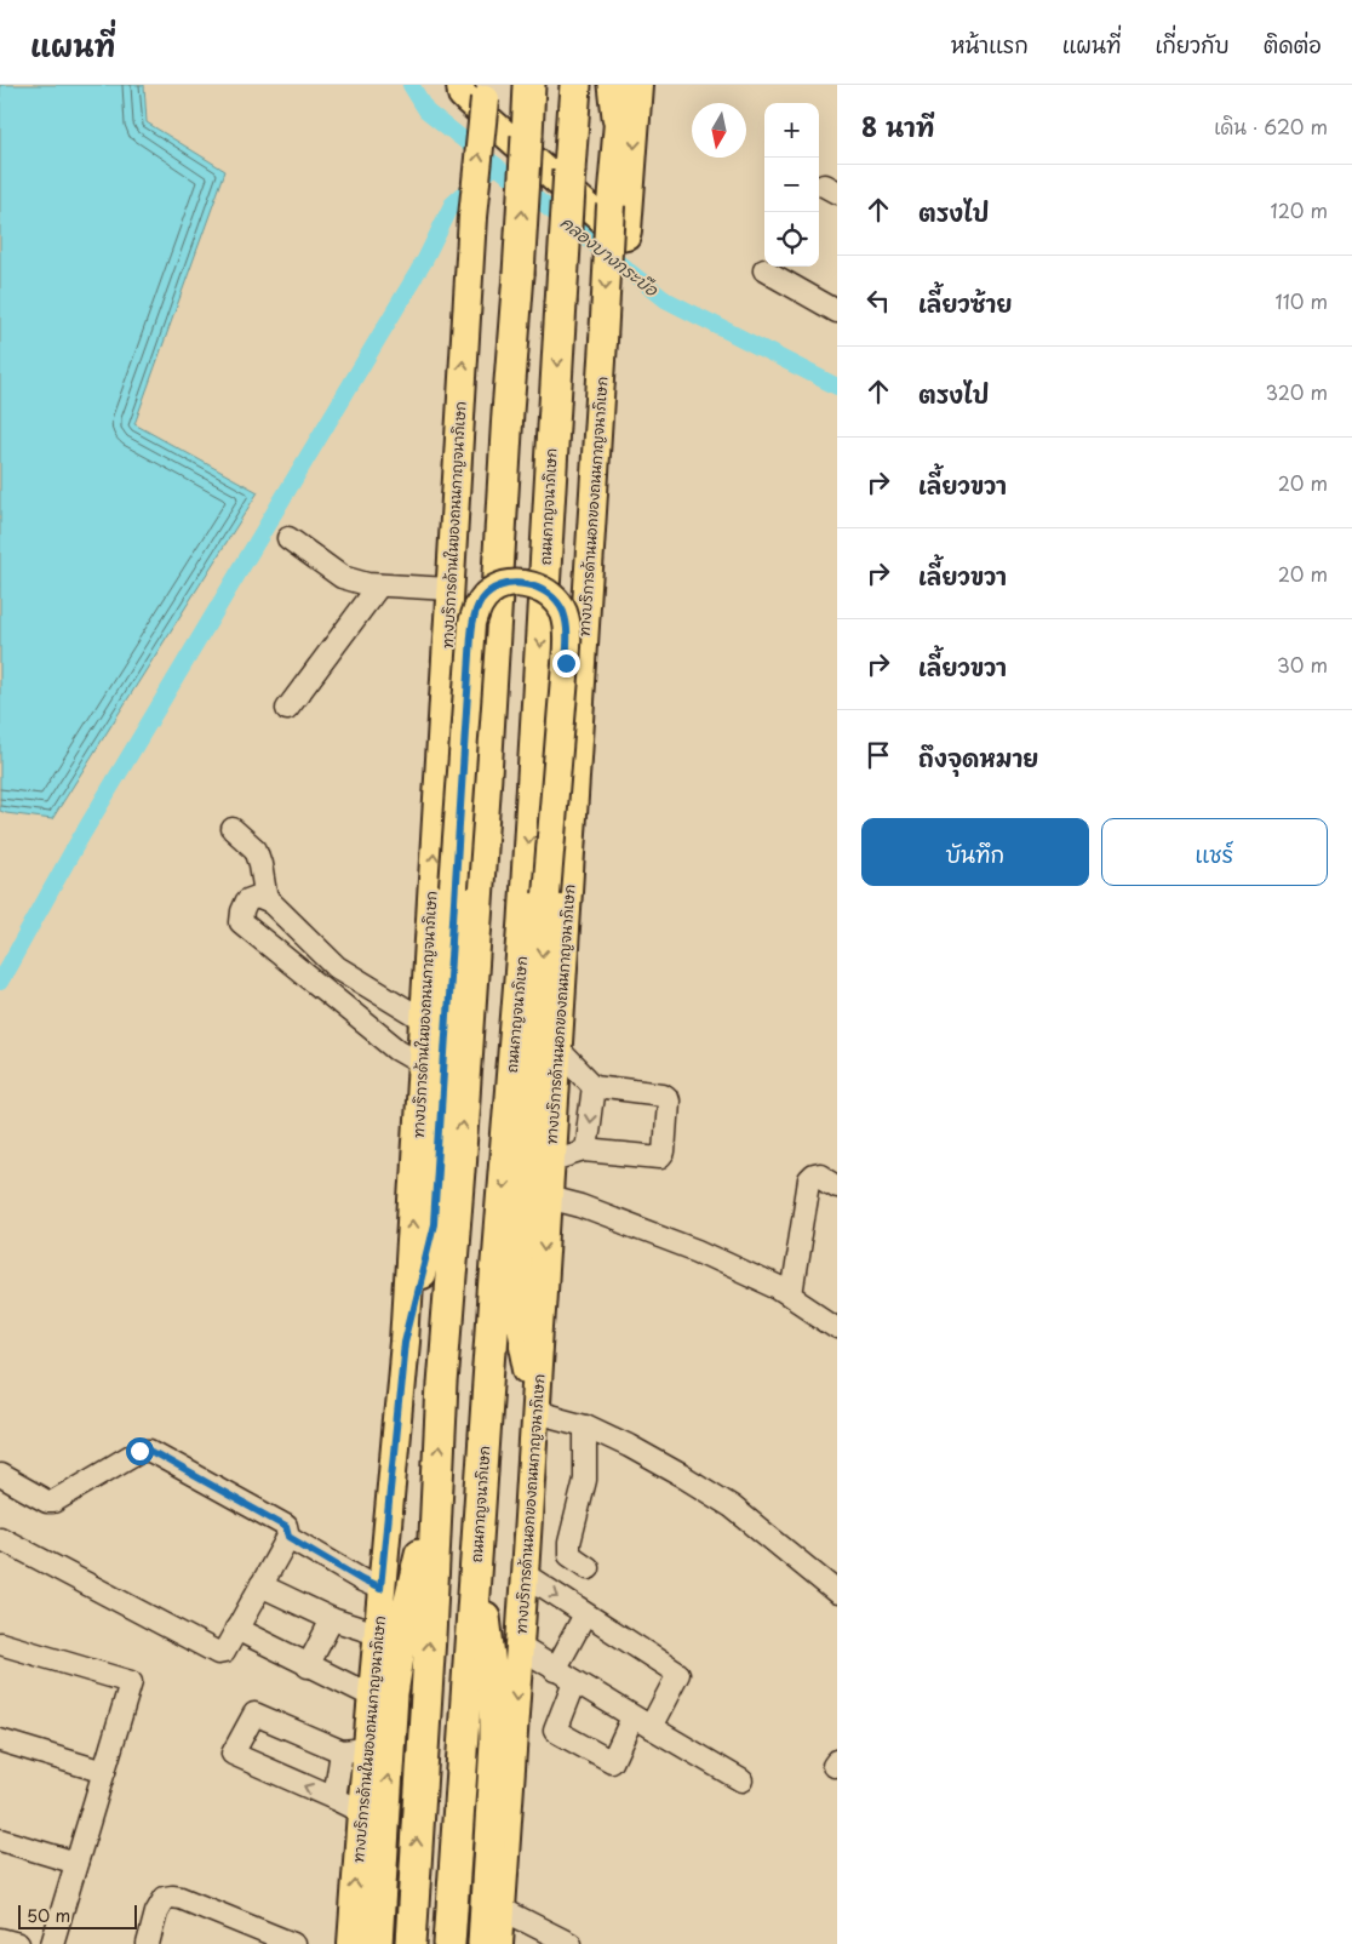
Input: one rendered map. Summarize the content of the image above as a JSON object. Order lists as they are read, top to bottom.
{
  "streets": {
    "highway": ["ถนนกาญจนาภิเษก"],
    "main road": ["ทางบริการด้านนอกของถนนกาญจนาภิเษก", "ทางบริการด้านในของถนนกาญจนาภิเษก"]
  },
  "one_way": ["ทางบริการด้านนอกของถนนกาญจนาภิเษก", "ทางบริการด้านในของถนนกาญจนาภิเษก"],
  "water": ["คลองบางกระบือ"],
  "scale_bar": "50 m",
  "north": "bottom",
  "page": {
    "header": "แผนที่",
    "nav": [
      "หน้าแรก",
      "แผนที่",
      "เกี่ยวกับ",
      "ติดต่อ"
    ],
    "heading": ["8 นาที", "เดิน · 620 m"],
    "map_buttons": ["+", "−"],
    "list": [
      ["ตรงไป", "120 m"],
      ["เลี้ยวซ้าย", "110 m"],
      ["ตรงไป", "320 m"],
      ["เลี้ยวขวา", "20 m"],
      ["เลี้ยวขวา", "20 m"],
      ["เลี้ยวขวา", "30 m"],
      "ถึงจุดหมาย"
    ],
    "buttons": ["บันทึก", "แชร์"],
    "scale": "50 m"
  }
}
